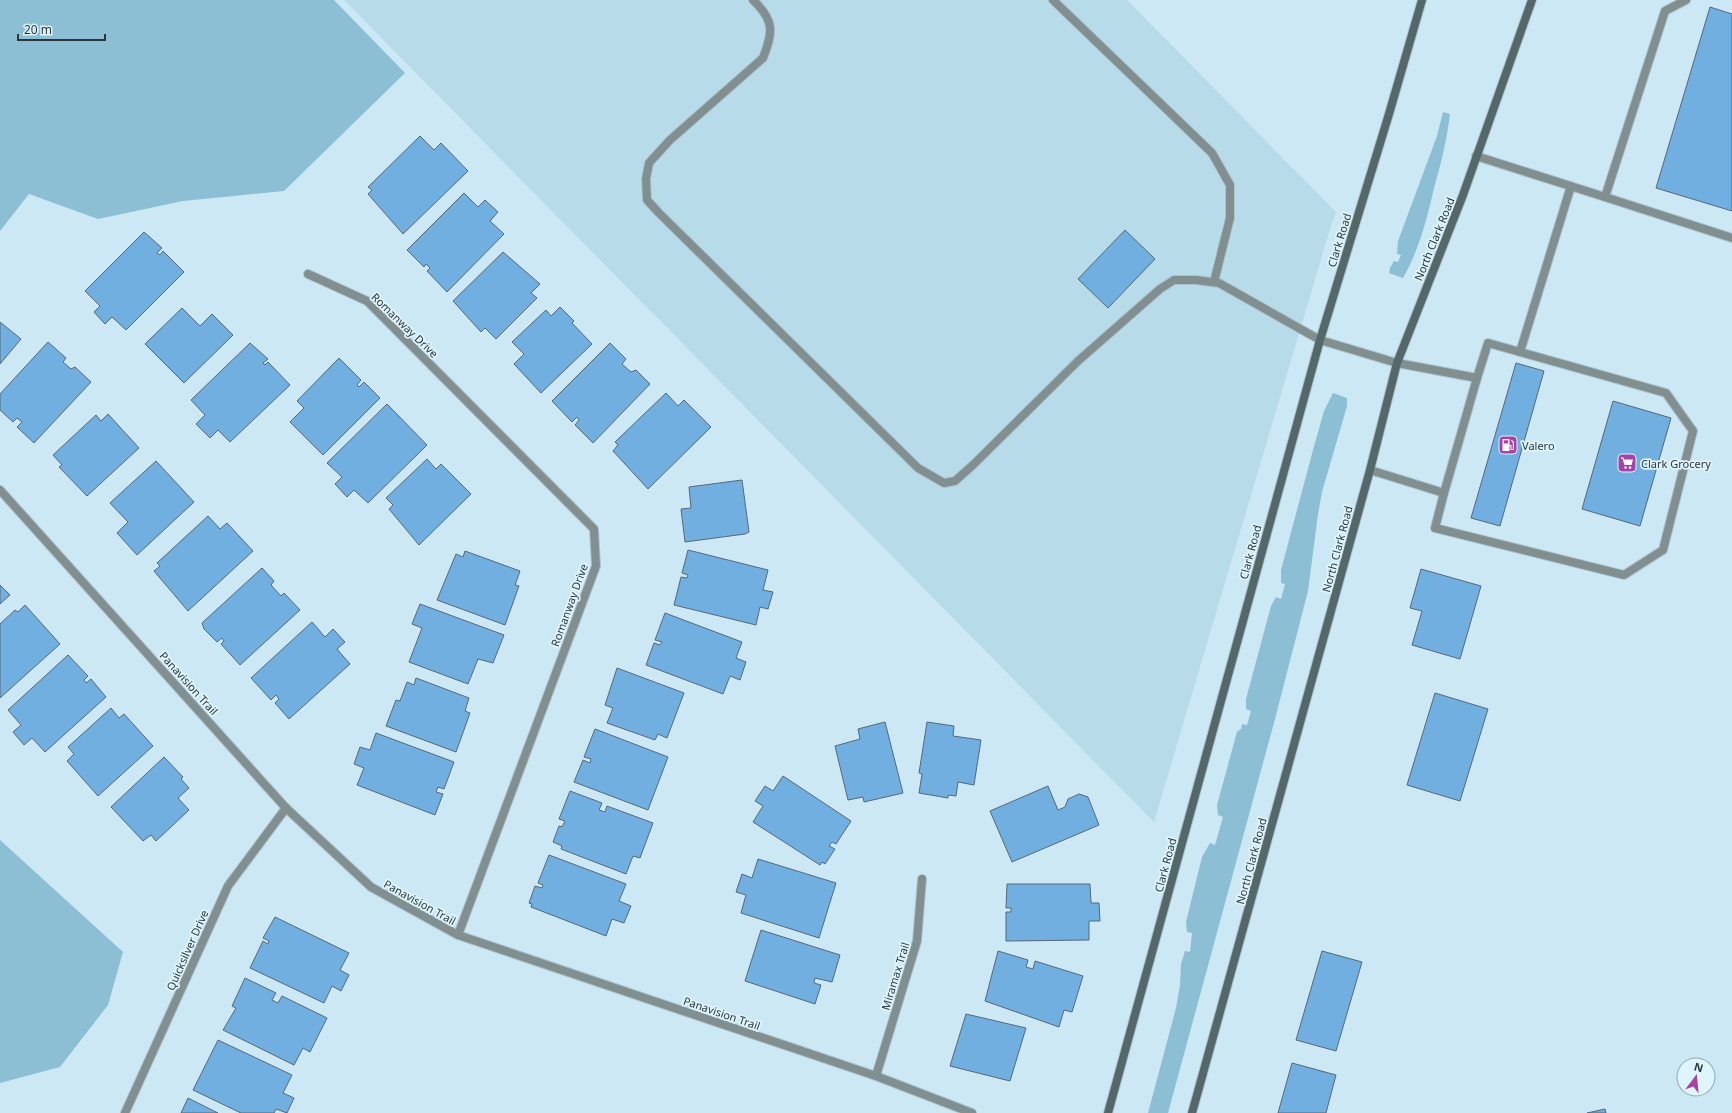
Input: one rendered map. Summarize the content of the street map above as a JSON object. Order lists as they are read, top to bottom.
{
  "streets": {
    "main road": ["North Clark Road", "Clark Road"],
    "street": [
      "Romanway Drive",
      "Panavision Trail",
      "Quicksilver Drive",
      "Miramax Trail"
    ]
  },
  "crossings": [
    ["Romanway Drive", "Panavision Trail"],
    ["Panavision Trail", "Quicksilver Drive"],
    ["Panavision Trail", "Miramax Trail"]
  ],
  "places": {
    "fuel station": ["Valero"],
    "supermarket": ["Clark Grocery"]
  },
  "scale_bar": "20 m",
  "north": "top"
}
